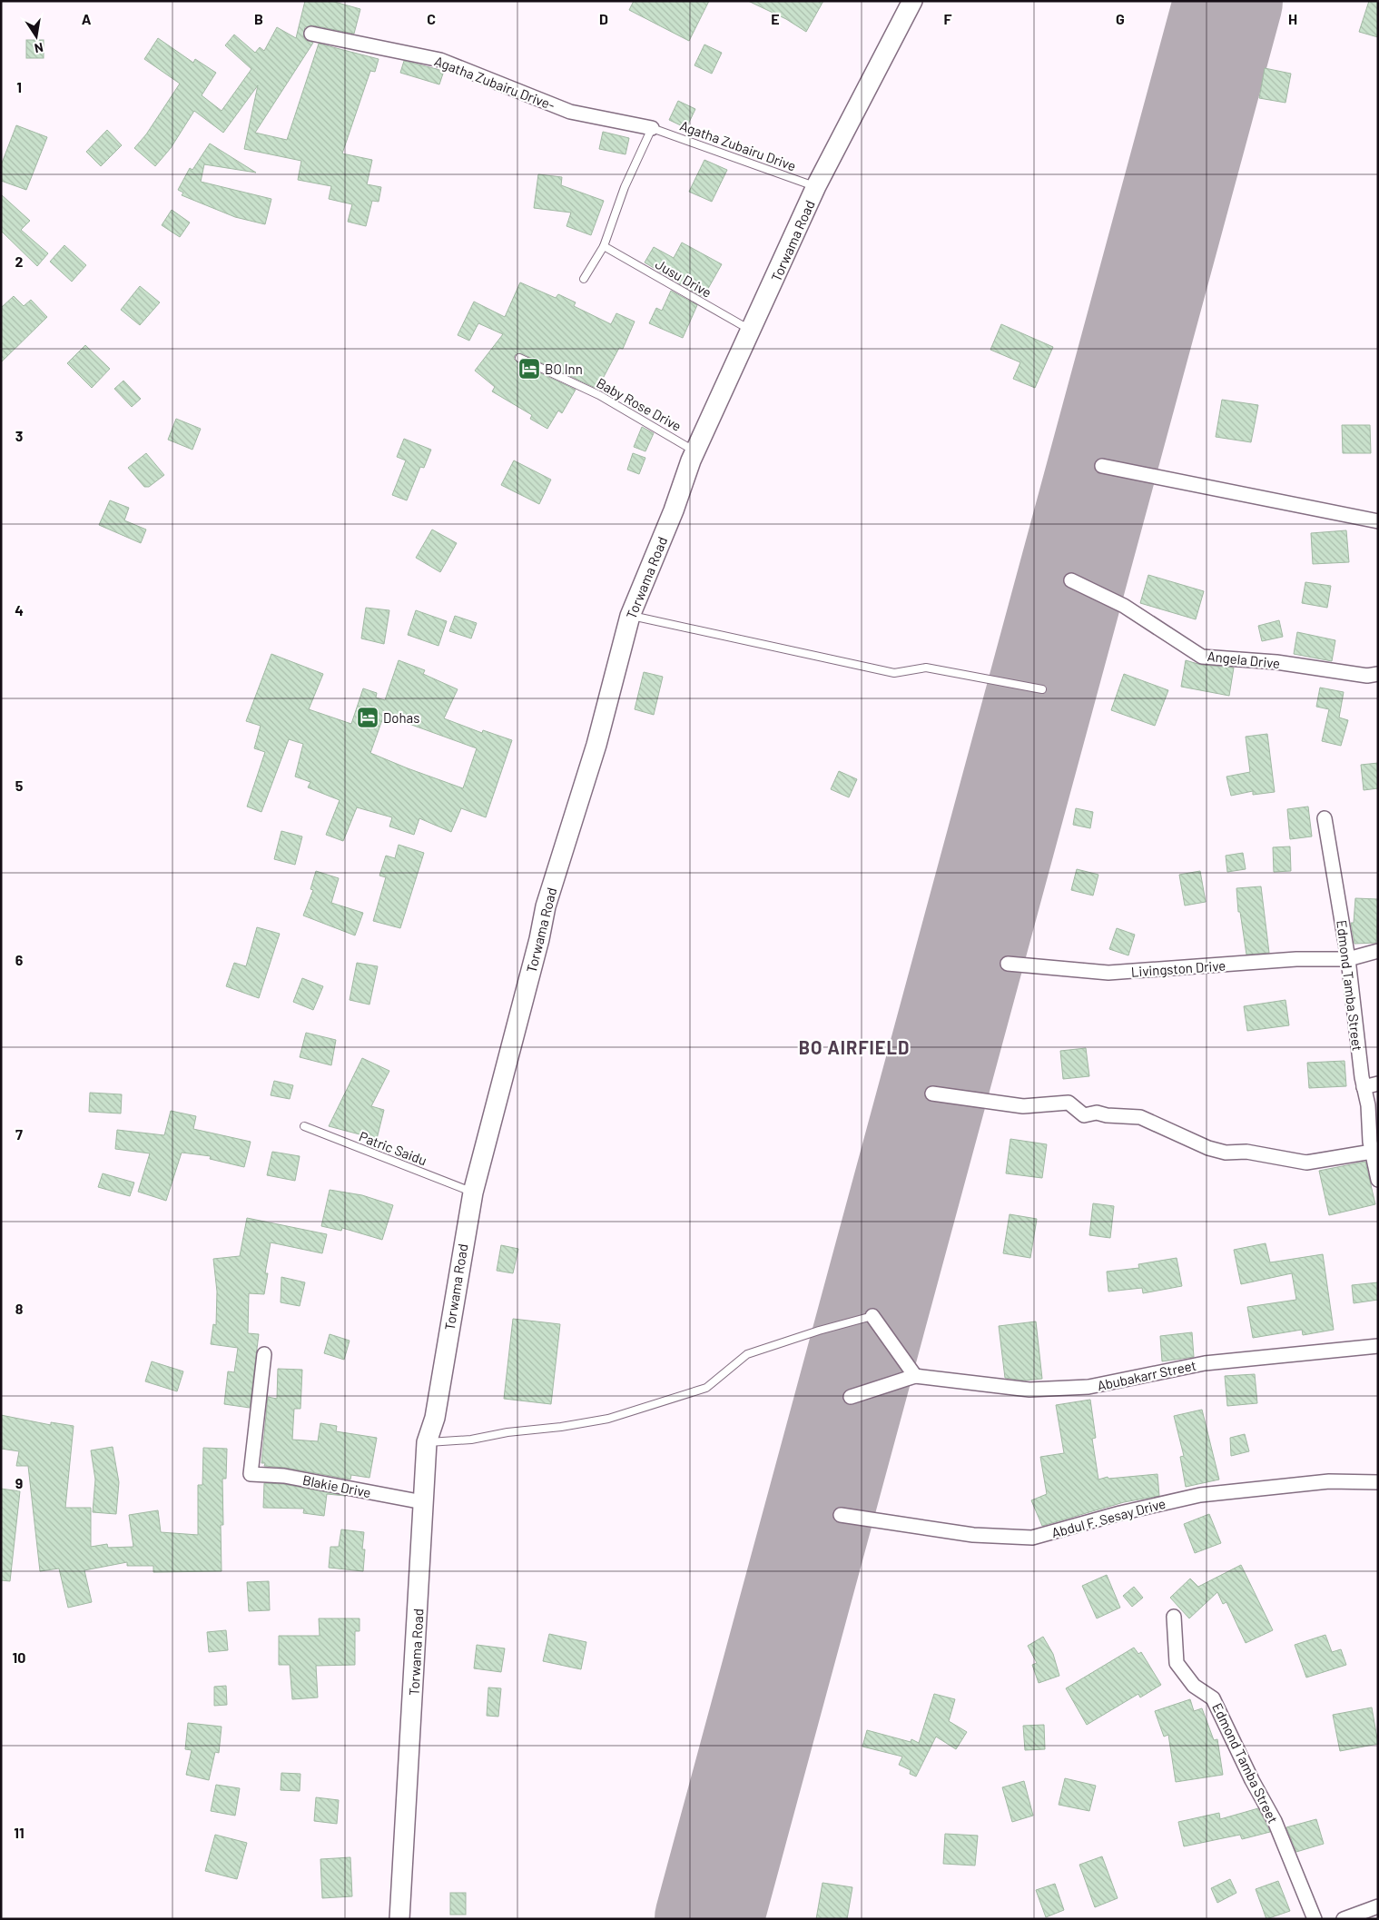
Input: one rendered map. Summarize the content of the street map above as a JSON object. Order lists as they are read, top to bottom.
{
  "streets": {
    "main road": ["Torwama Road"],
    "street": [
      "Agatha Zubairu Drive-",
      "Angela Drive",
      "Livingston Drive",
      "Edmond Tamba Street",
      "Abubakarr Street",
      "Blakie Drive",
      "Abdul F. Sesay Drive"
    ],
    "lane": [
      "Agatha Zubairu Drive",
      "Jusu Drive",
      "Baby Rose Drive",
      "Patric Saidu"
    ]
  },
  "crossings": [
    ["Agatha Zubairu Drive-", "Agatha Zubairu Drive"],
    ["Agatha Zubairu Drive", "Torwama Road"],
    ["Torwama Road", "Jusu Drive"],
    ["Torwama Road", "Baby Rose Drive"],
    ["Torwama Road", "Patric Saidu"],
    ["Torwama Road", "Blakie Drive"],
    ["Livingston Drive", "Edmond Tamba Street"]
  ],
  "districts": ["BO AIRFIELD"],
  "places": {
    "hotel": ["BO Inn", "Dohas"]
  },
  "north": "bottom",
  "grid": {
    "columns": [
      "A",
      "B",
      "C",
      "D",
      "E",
      "F",
      "G",
      "H"
    ],
    "rows": [
      "1",
      "2",
      "3",
      "4",
      "5",
      "6",
      "7",
      "8",
      "9",
      "10",
      "11"
    ]
  }
}
